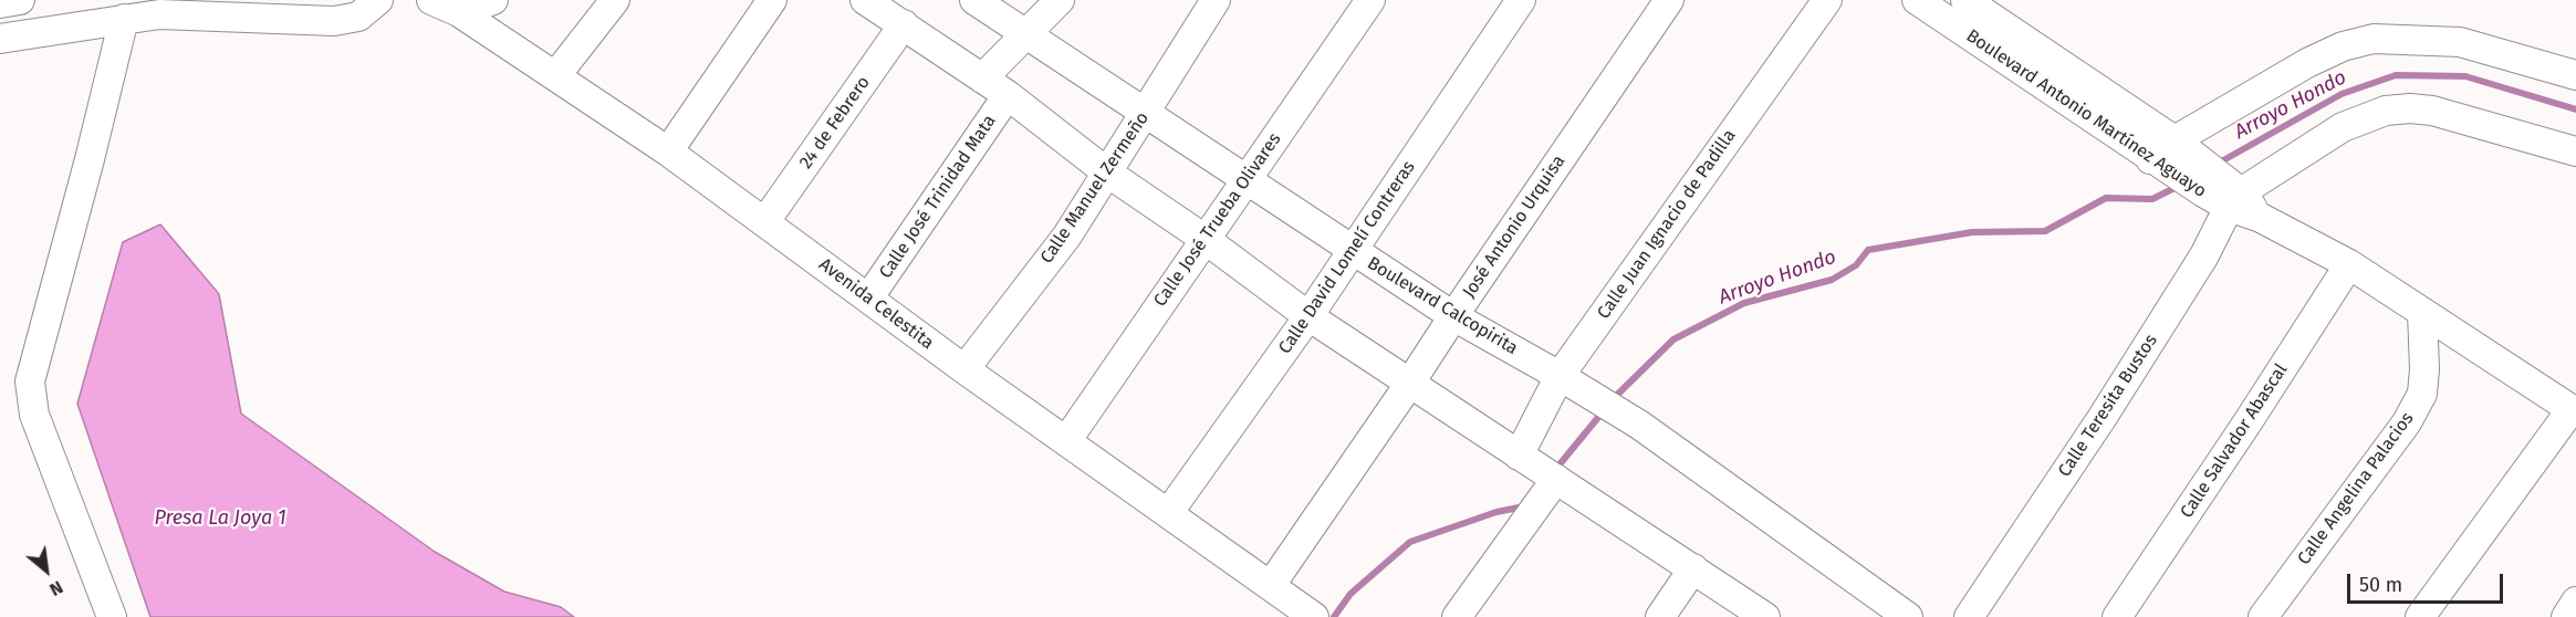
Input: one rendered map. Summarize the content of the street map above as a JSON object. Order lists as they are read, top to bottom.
{
  "streets": {
    "street": [
      "Boulevard Antonio Martínez Aguayo",
      "24 de Febrero",
      "Calle Manuel Zermeño",
      "Calle José Trinidad Mata",
      "Calle José Trueba Olivares",
      "Calle Juan Ignacio de Padilla",
      "José Antonio Urquisa",
      "Calle David Lomelí Contreras",
      "Avenida Celestita",
      "Boulevard Calcopirita",
      "Calle Teresita Bustos",
      "Calle Salvador Abascal",
      "Calle Angelina Palacios"
    ]
  },
  "crossings": [
    ["Boulevard Antonio Martínez Aguayo", "Calle Teresita Bustos"],
    ["Boulevard Antonio Martínez Aguayo", "Calle Salvador Abascal"],
    ["Boulevard Antonio Martínez Aguayo", "Calle Angelina Palacios"],
    ["24 de Febrero", "Avenida Celestita"],
    ["Calle Manuel Zermeño", "Avenida Celestita"],
    ["Calle Manuel Zermeño", "Boulevard Calcopirita"],
    ["Calle José Trinidad Mata", "Avenida Celestita"],
    ["Calle José Trueba Olivares", "Avenida Celestita"],
    ["Calle José Trueba Olivares", "Boulevard Calcopirita"],
    ["Calle Juan Ignacio de Padilla", "Boulevard Calcopirita"],
    ["José Antonio Urquisa", "Avenida Celestita"],
    ["José Antonio Urquisa", "Boulevard Calcopirita"],
    ["Calle David Lomelí Contreras", "Avenida Celestita"],
    ["Calle David Lomelí Contreras", "Boulevard Calcopirita"]
  ],
  "water": ["Arroyo Hondo", "Presa La Joya 1"],
  "scale_bar": "50 m",
  "north": "bottom right"
}
